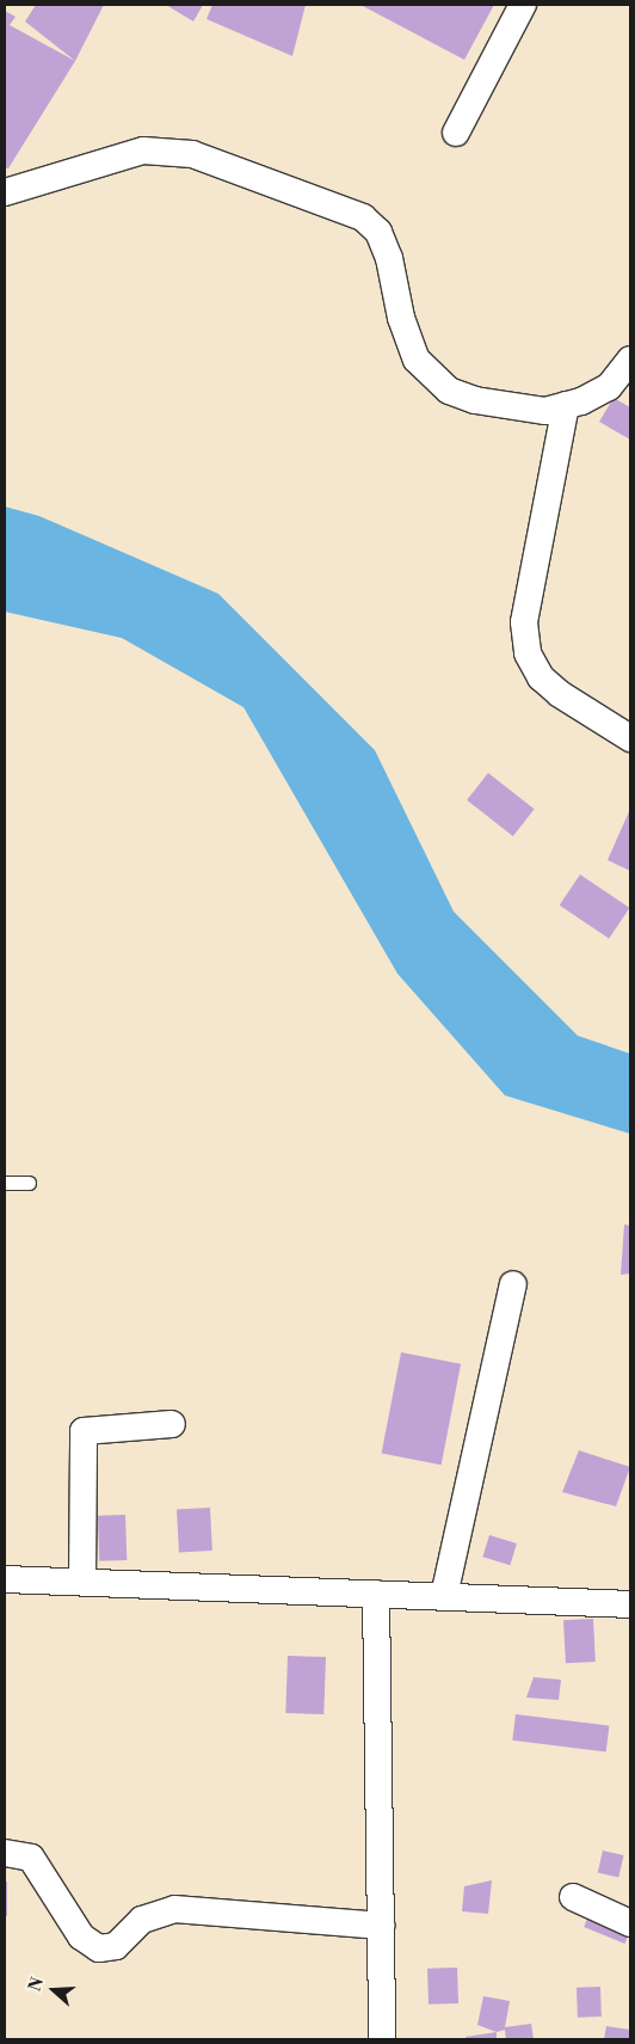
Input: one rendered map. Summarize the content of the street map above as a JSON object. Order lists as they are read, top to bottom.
{
  "north": "left"
}
